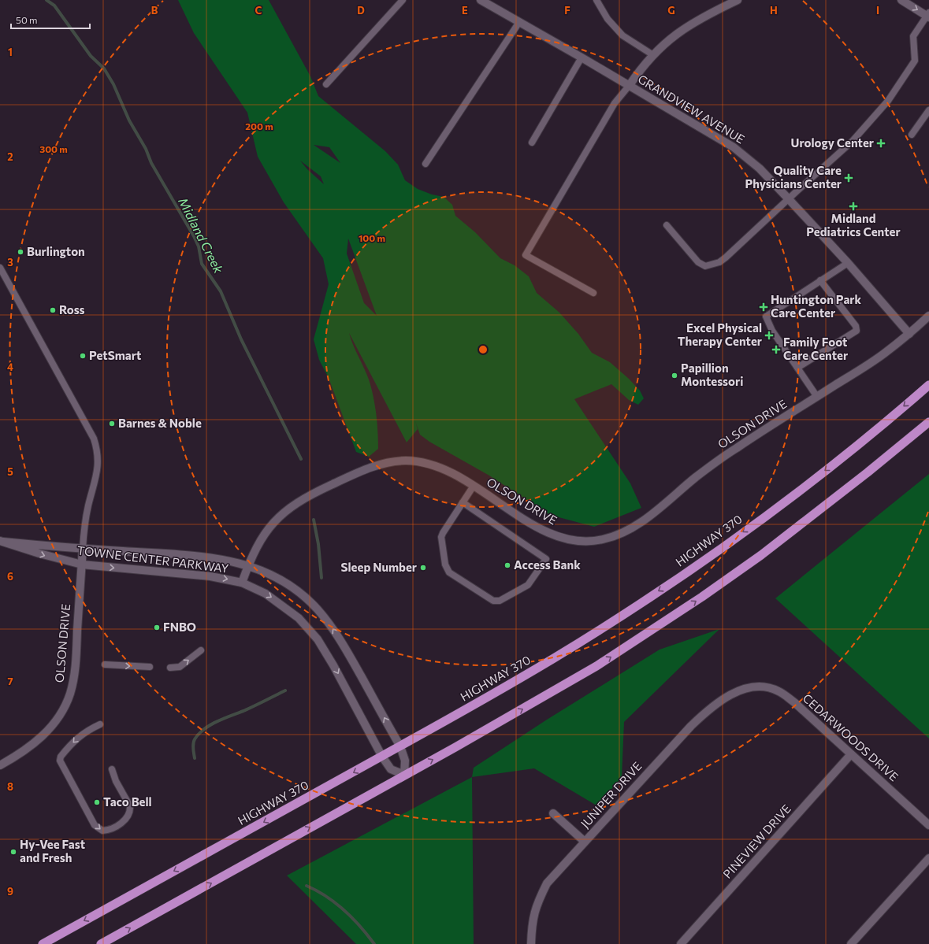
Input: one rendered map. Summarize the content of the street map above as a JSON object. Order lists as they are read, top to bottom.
{
  "streets": {
    "highway": ["HIGHWAY 370"],
    "street": [
      "GRANDVIEW AVENUE",
      "OLSON DRIVE",
      "TOWNE CENTER PARKWAY",
      "CEDARWOODS DRIVE",
      "JUNIPER DRIVE",
      "PINEVIEW DRIVE"
    ]
  },
  "crossings": [
    ["GRANDVIEW AVENUE", "OLSON DRIVE"],
    ["OLSON DRIVE", "TOWNE CENTER PARKWAY"],
    ["HIGHWAY 370", "TOWNE CENTER PARKWAY"],
    ["CEDARWOODS DRIVE", "JUNIPER DRIVE"],
    ["CEDARWOODS DRIVE", "PINEVIEW DRIVE"]
  ],
  "water": ["Midland Creek"],
  "places": {
    "health": [
      "Urology Center",
      "Quality Care Physicians Center",
      "Midland Pediatrics Center",
      "Huntington Park Care Center",
      "Excel Physical Therapy Center",
      "Family Foot Care Center"
    ],
    "other": [
      "Burlington",
      "Ross",
      "PetSmart",
      "Papillion Montessori",
      "Barnes & Noble",
      "Access Bank",
      "Sleep Number",
      "FNBO",
      "Taco Bell",
      "Hy-Vee Fast and Fresh"
    ]
  },
  "scale_bar": "50 m",
  "grid": {
    "columns": [
      "B",
      "C",
      "D",
      "E",
      "F",
      "G",
      "H",
      "I"
    ],
    "rows": [
      "1",
      "2",
      "3",
      "4",
      "5",
      "6",
      "7",
      "8",
      "9"
    ]
  },
  "rings": ["200 m", "300 m", "100 m"]
}
